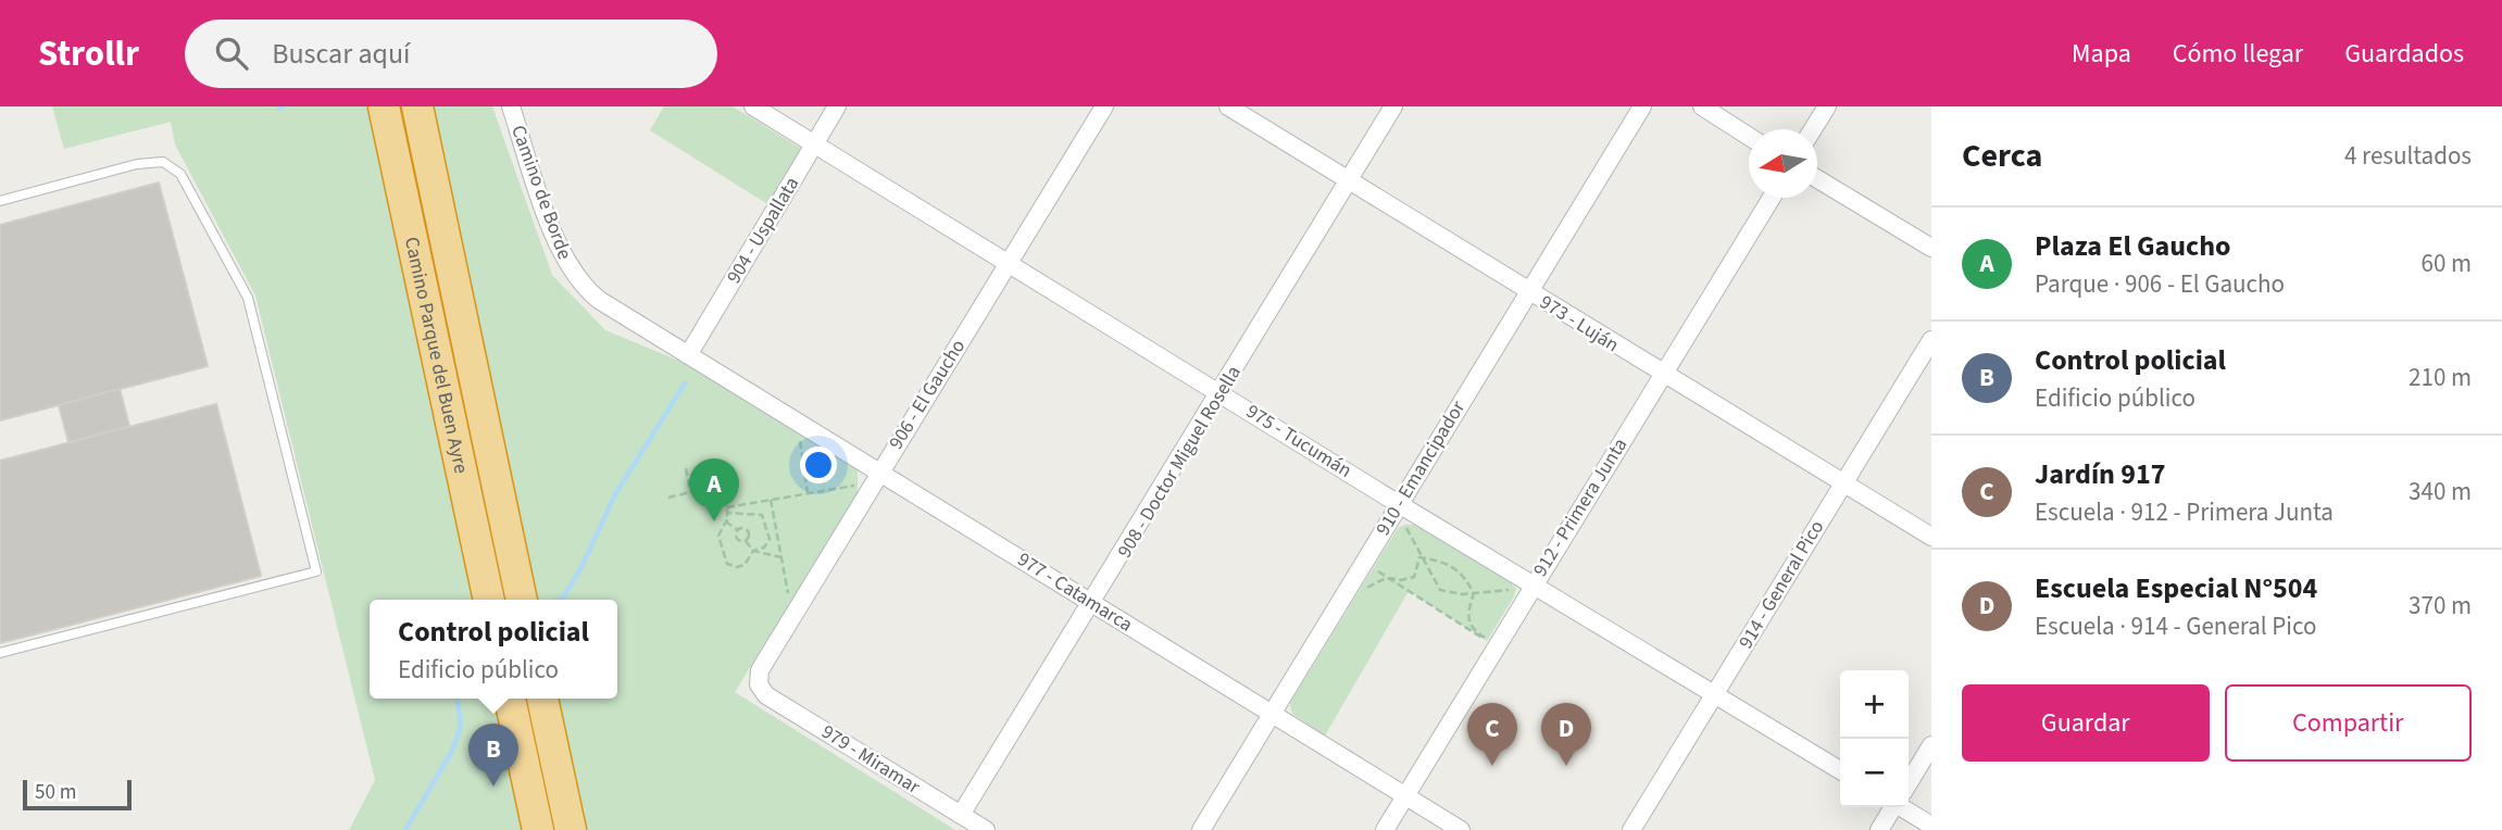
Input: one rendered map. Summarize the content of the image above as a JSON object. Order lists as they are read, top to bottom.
{
  "streets": {
    "highway": ["Camino Parque del Buen Ayre"],
    "street": [
      "Camino de Borde",
      "904 - Uspallata",
      "973 - Luján",
      "906 - El Gaucho",
      "975 - Tucumán",
      "908 - Doctor Miguel Rosella",
      "910 - Emancipador",
      "912 - Primera Junta",
      "914 - General Pico",
      "977 - Catamarca",
      "979 - Miramar"
    ]
  },
  "crossings": [
    ["Camino de Borde", "904 - Uspallata"],
    ["Camino de Borde", "977 - Catamarca"],
    ["904 - Uspallata", "975 - Tucumán"],
    ["904 - Uspallata", "977 - Catamarca"],
    ["973 - Luján", "908 - Doctor Miguel Rosella"],
    ["973 - Luján", "910 - Emancipador"],
    ["973 - Luján", "912 - Primera Junta"],
    ["973 - Luján", "914 - General Pico"],
    ["906 - El Gaucho", "975 - Tucumán"],
    ["906 - El Gaucho", "977 - Catamarca"],
    ["906 - El Gaucho", "979 - Miramar"],
    ["975 - Tucumán", "908 - Doctor Miguel Rosella"],
    ["975 - Tucumán", "910 - Emancipador"],
    ["975 - Tucumán", "912 - Primera Junta"],
    ["975 - Tucumán", "914 - General Pico"],
    ["908 - Doctor Miguel Rosella", "977 - Catamarca"],
    ["908 - Doctor Miguel Rosella", "979 - Miramar"],
    ["910 - Emancipador", "977 - Catamarca"],
    ["912 - Primera Junta", "977 - Catamarca"]
  ],
  "scale_bar": "50 m",
  "north": "left",
  "page": {
    "header": "Strollr",
    "search": "Buscar aquí",
    "nav": ["Mapa", "Cómo llegar", "Guardados"],
    "heading": ["Cerca", "4 resultados"],
    "list": [
      {
        "mark": "A",
        "name": "Plaza El Gaucho",
        "note": "Parque · 906 - El Gaucho",
        "value": "60 m"
      },
      {
        "mark": "B",
        "name": "Control policial",
        "note": "Edificio público",
        "value": "210 m"
      },
      {
        "mark": "C",
        "name": "Jardín 917",
        "note": "Escuela · 912 - Primera Junta",
        "value": "340 m"
      },
      {
        "mark": "D",
        "name": "Escuela Especial N°504",
        "note": "Escuela · 914 - General Pico",
        "value": "370 m"
      }
    ],
    "pins": [
      "A",
      "C",
      "D",
      "B"
    ],
    "popup": ["Control policial", "Edificio público"],
    "buttons": ["Guardar", "Compartir"],
    "map_buttons": ["+", "−"],
    "scale": "50 m"
  }
}
